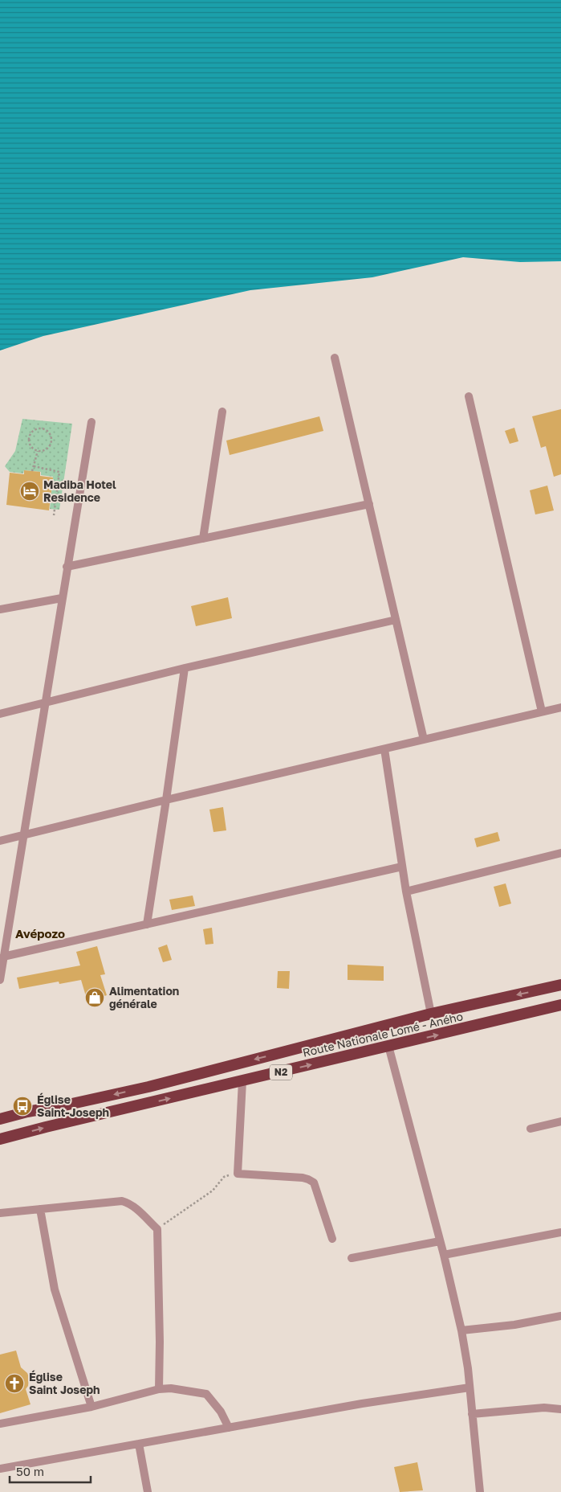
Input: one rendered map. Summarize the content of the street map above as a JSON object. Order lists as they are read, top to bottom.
{
  "streets": {
    "highway": ["Route Nationale Lomé - Aného", "N2"]
  },
  "districts": ["Avépozo"],
  "places": {
    "hotel": ["Madiba Hotel Residence"],
    "shop": ["Alimentation générale"],
    "bus stop": ["Église Saint-Joseph"],
    "church": ["Église Saint Joseph"]
  },
  "scale_bar": "50 m"
}
